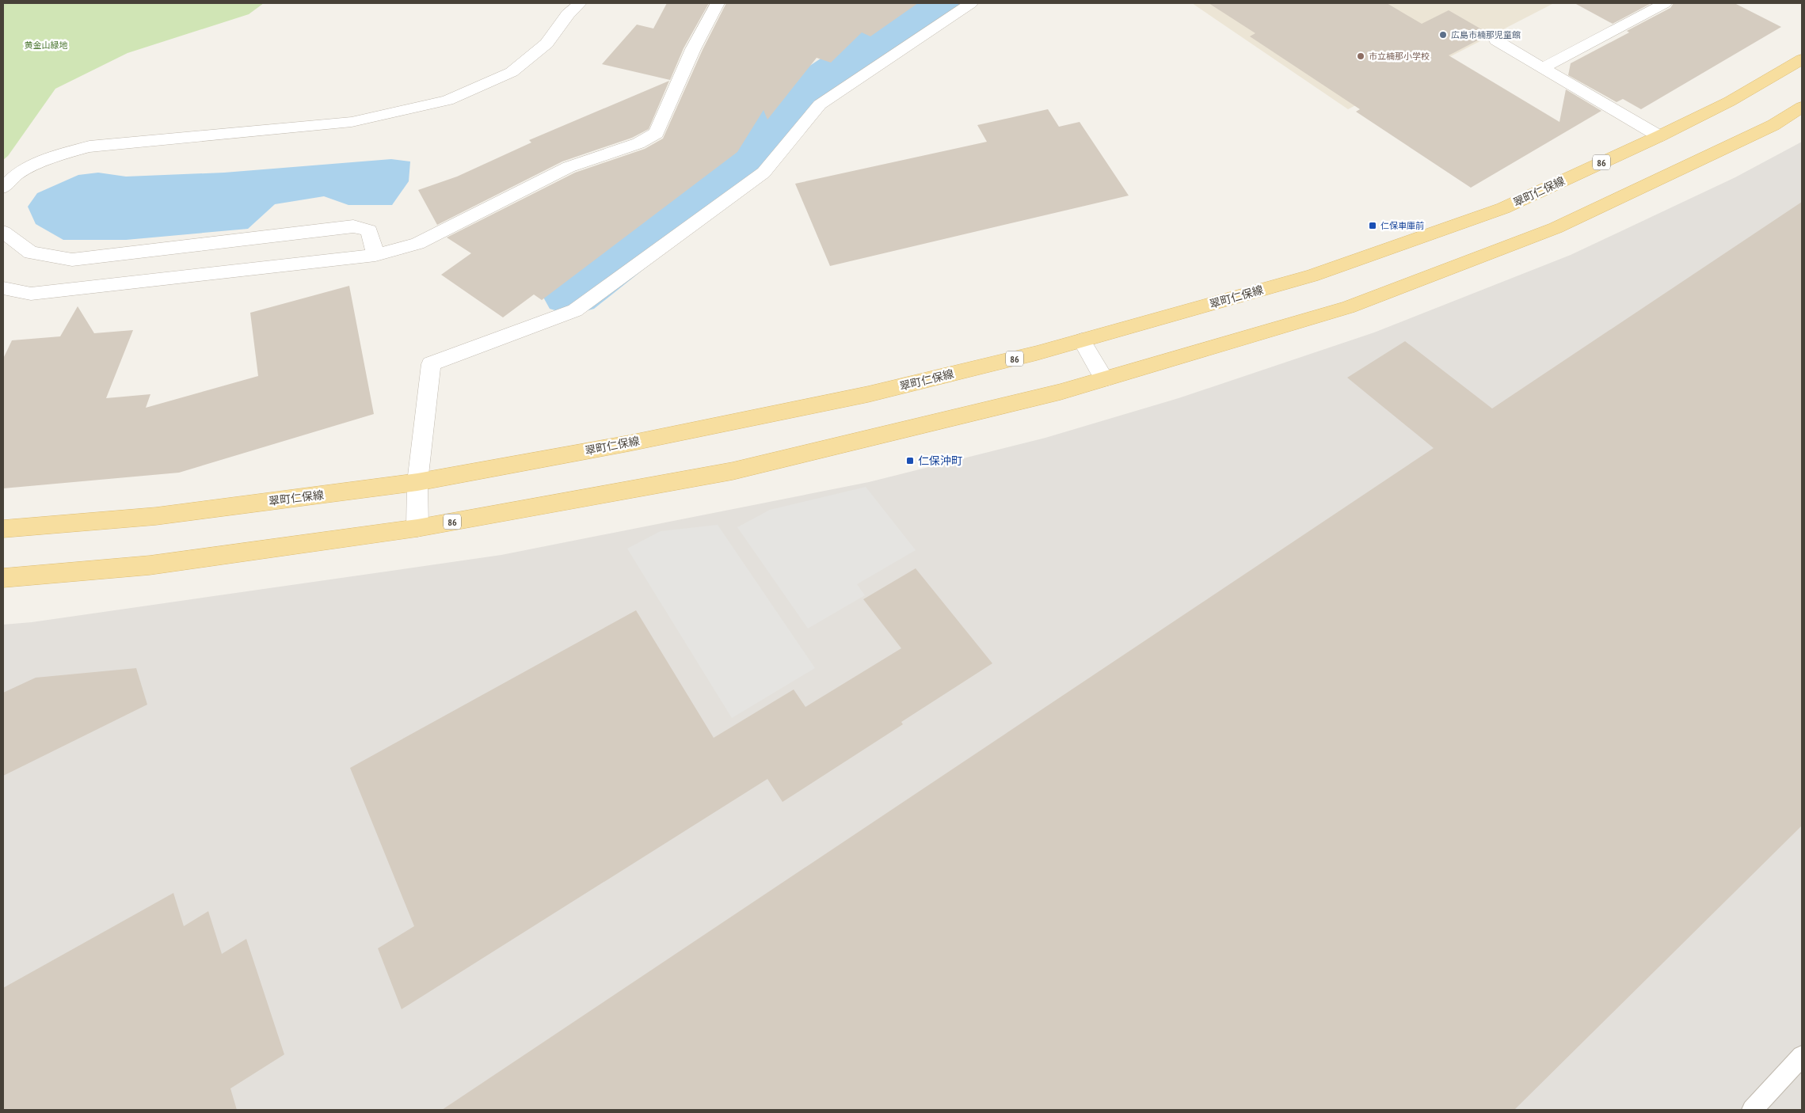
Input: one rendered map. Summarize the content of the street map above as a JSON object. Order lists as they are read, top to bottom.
{
  "streets": {
    "main road": ["86", "翠町仁保線"]
  },
  "parks": ["黄金山緑地"],
  "places": {
    "other": ["広島市楠那児童館", "市立楠那小学校"],
    "transit": ["仁保車庫前", "仁保沖町"]
  }
}
